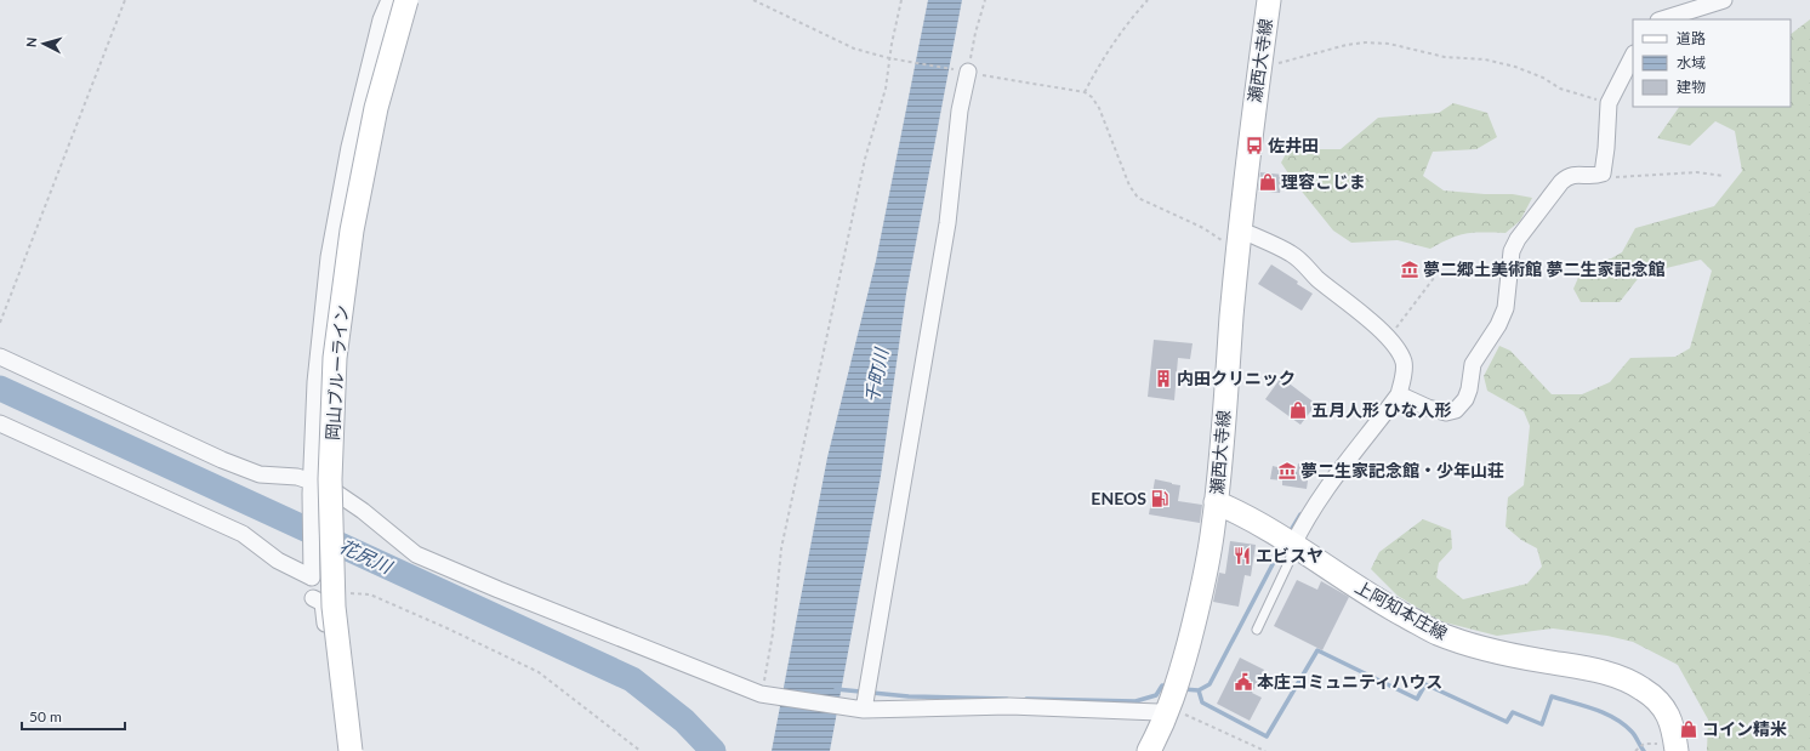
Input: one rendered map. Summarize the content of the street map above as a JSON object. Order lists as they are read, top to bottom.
{
  "streets": {
    "main road": ["瀬西大寺線", "岡山ブルーライン", "上阿知本庄線"]
  },
  "crossings": [
    ["瀬西大寺線", "上阿知本庄線"]
  ],
  "water": ["千町川", "花尻川"],
  "places": {
    "bus stop": ["佐井田"],
    "shop": ["理容こじま", "五月人形 ひな人形", "コイン精米"],
    "museum": ["夢二郷土美術館 夢二生家記念館", "夢二生家記念館・少年山荘"],
    "building": ["内田クリニック"],
    "fuel station": ["ENEOS"],
    "restaurant": ["エビスヤ"],
    "public building": ["本庄コミュニティハウス"]
  },
  "legend": ["道路", "水域", "建物"],
  "scale_bar": "50 m",
  "north": "left"
}
